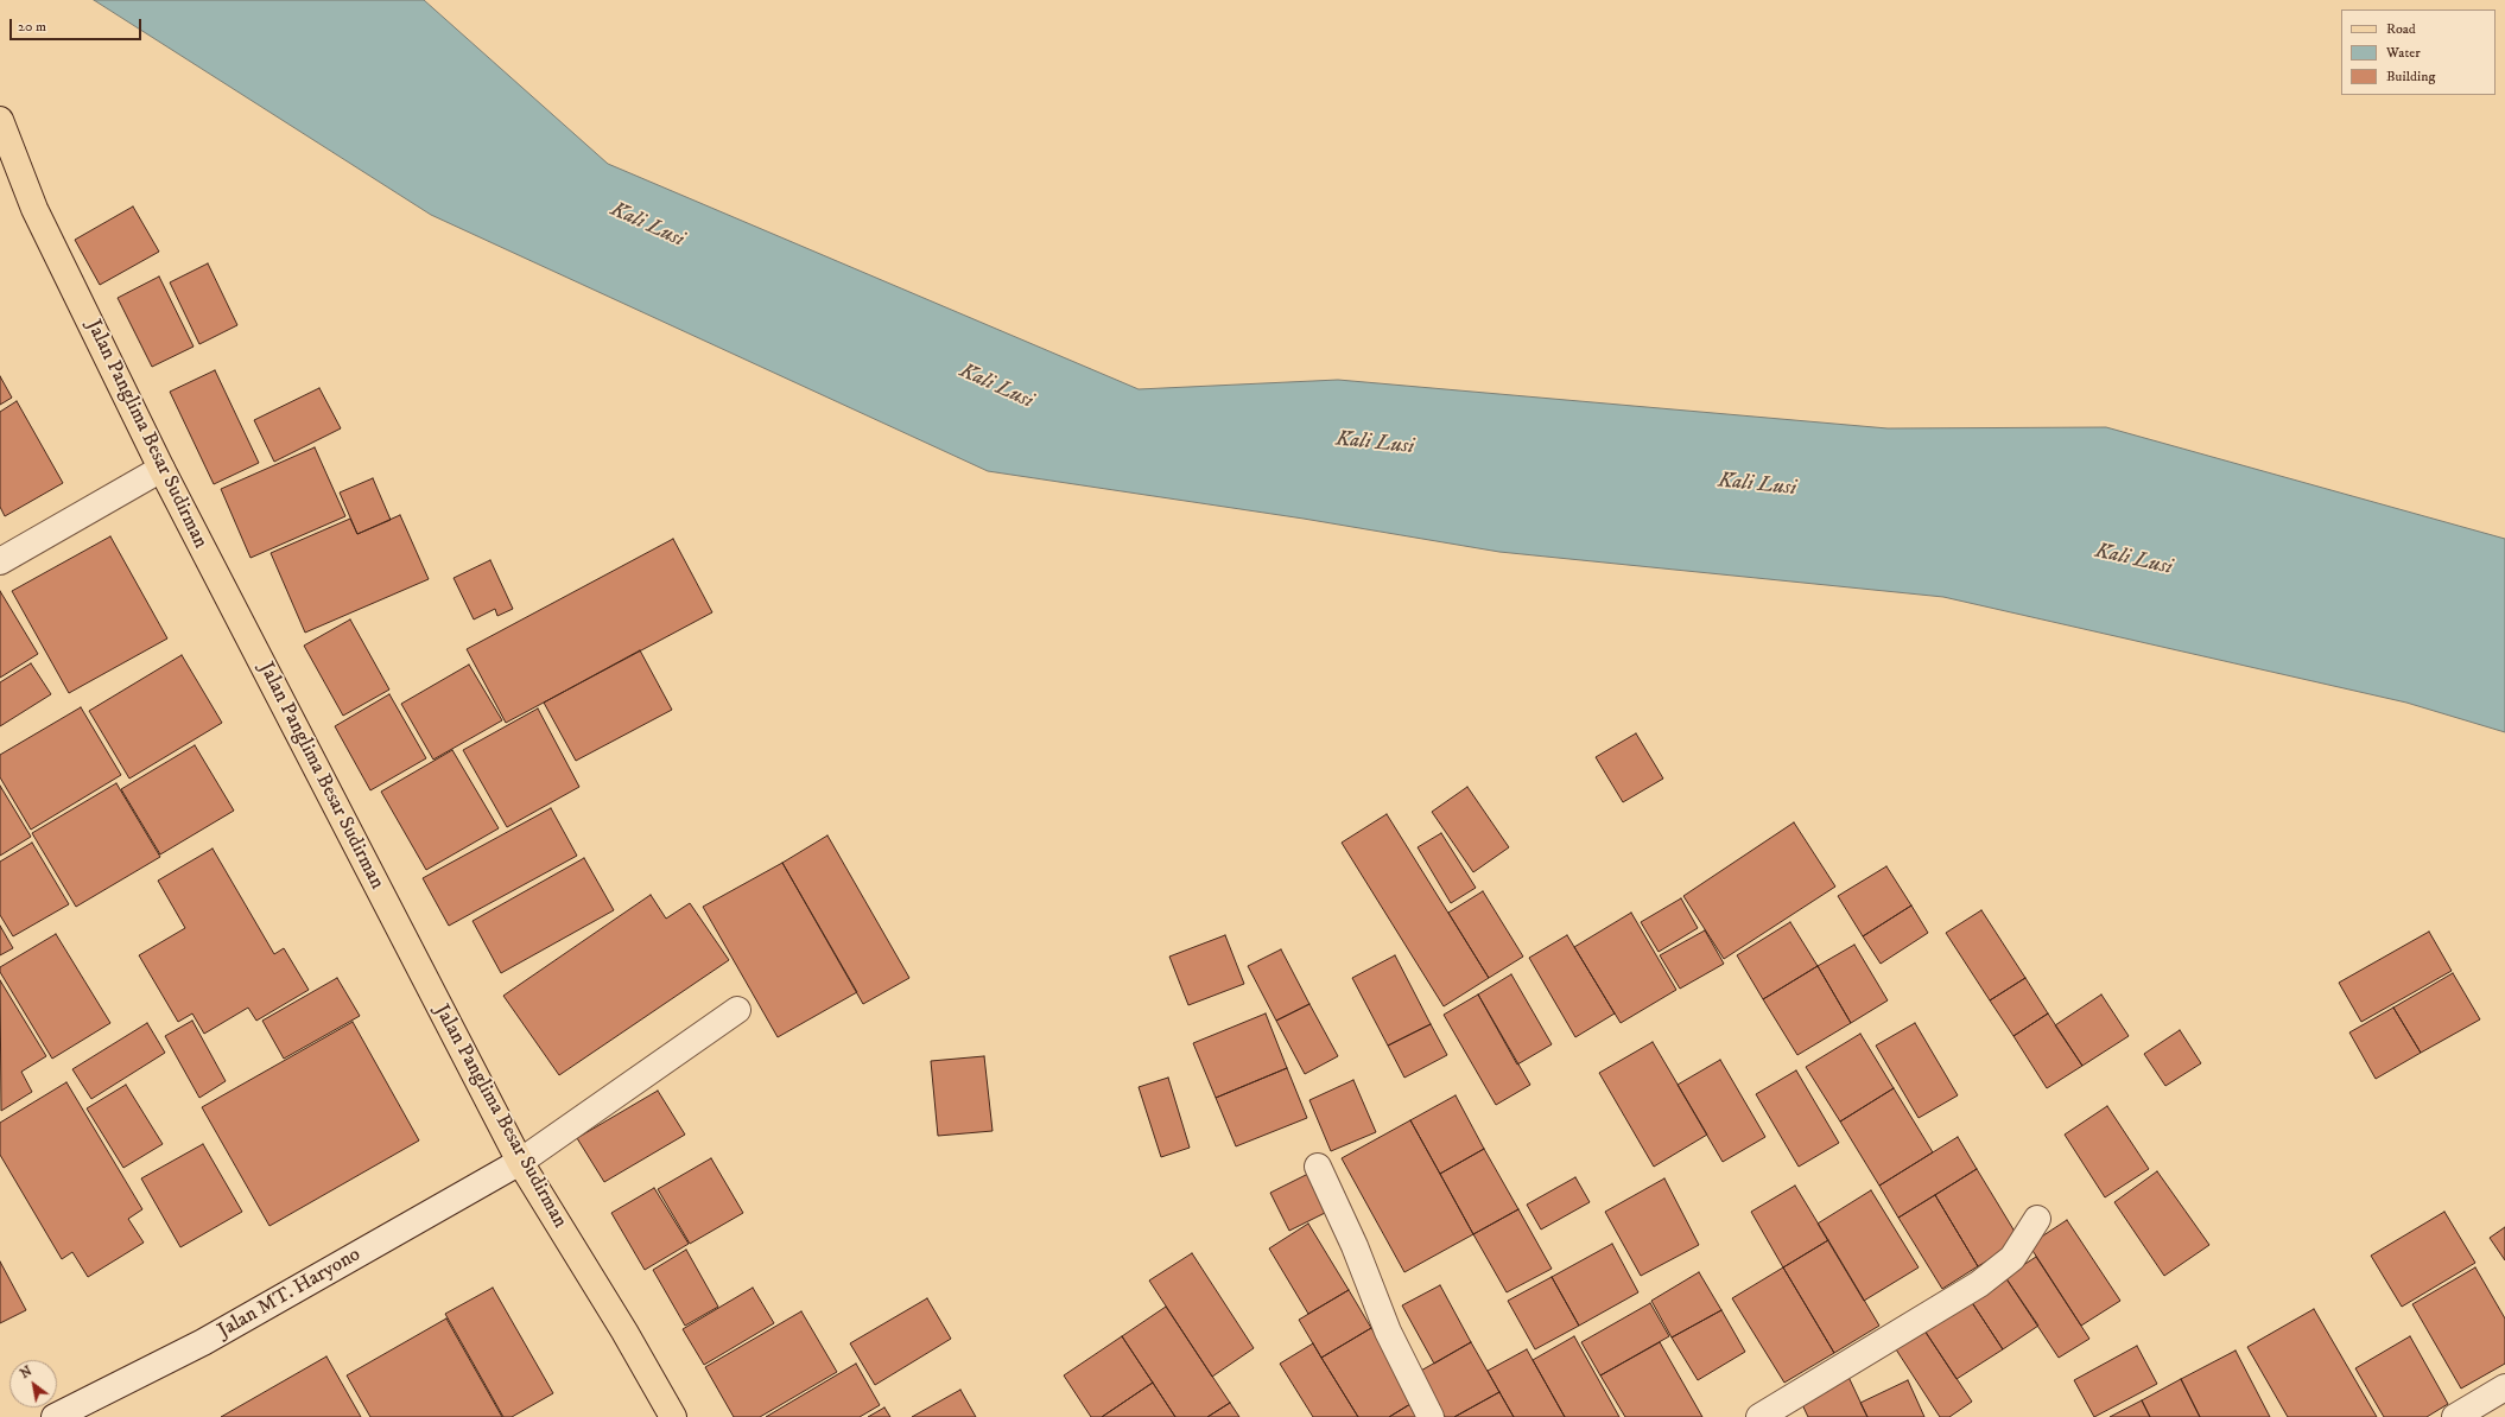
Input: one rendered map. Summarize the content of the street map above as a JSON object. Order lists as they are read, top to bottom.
{
  "streets": {
    "main road": ["Jalan Panglima Besar Sudirman"],
    "street": ["Jalan MT. Haryono"]
  },
  "crossings": [
    ["Jalan Panglima Besar Sudirman", "Jalan MT. Haryono"]
  ],
  "water": ["Kali Lusi"],
  "legend": ["Road", "Water", "Building"],
  "scale_bar": "20 m",
  "north": "top left"
}
